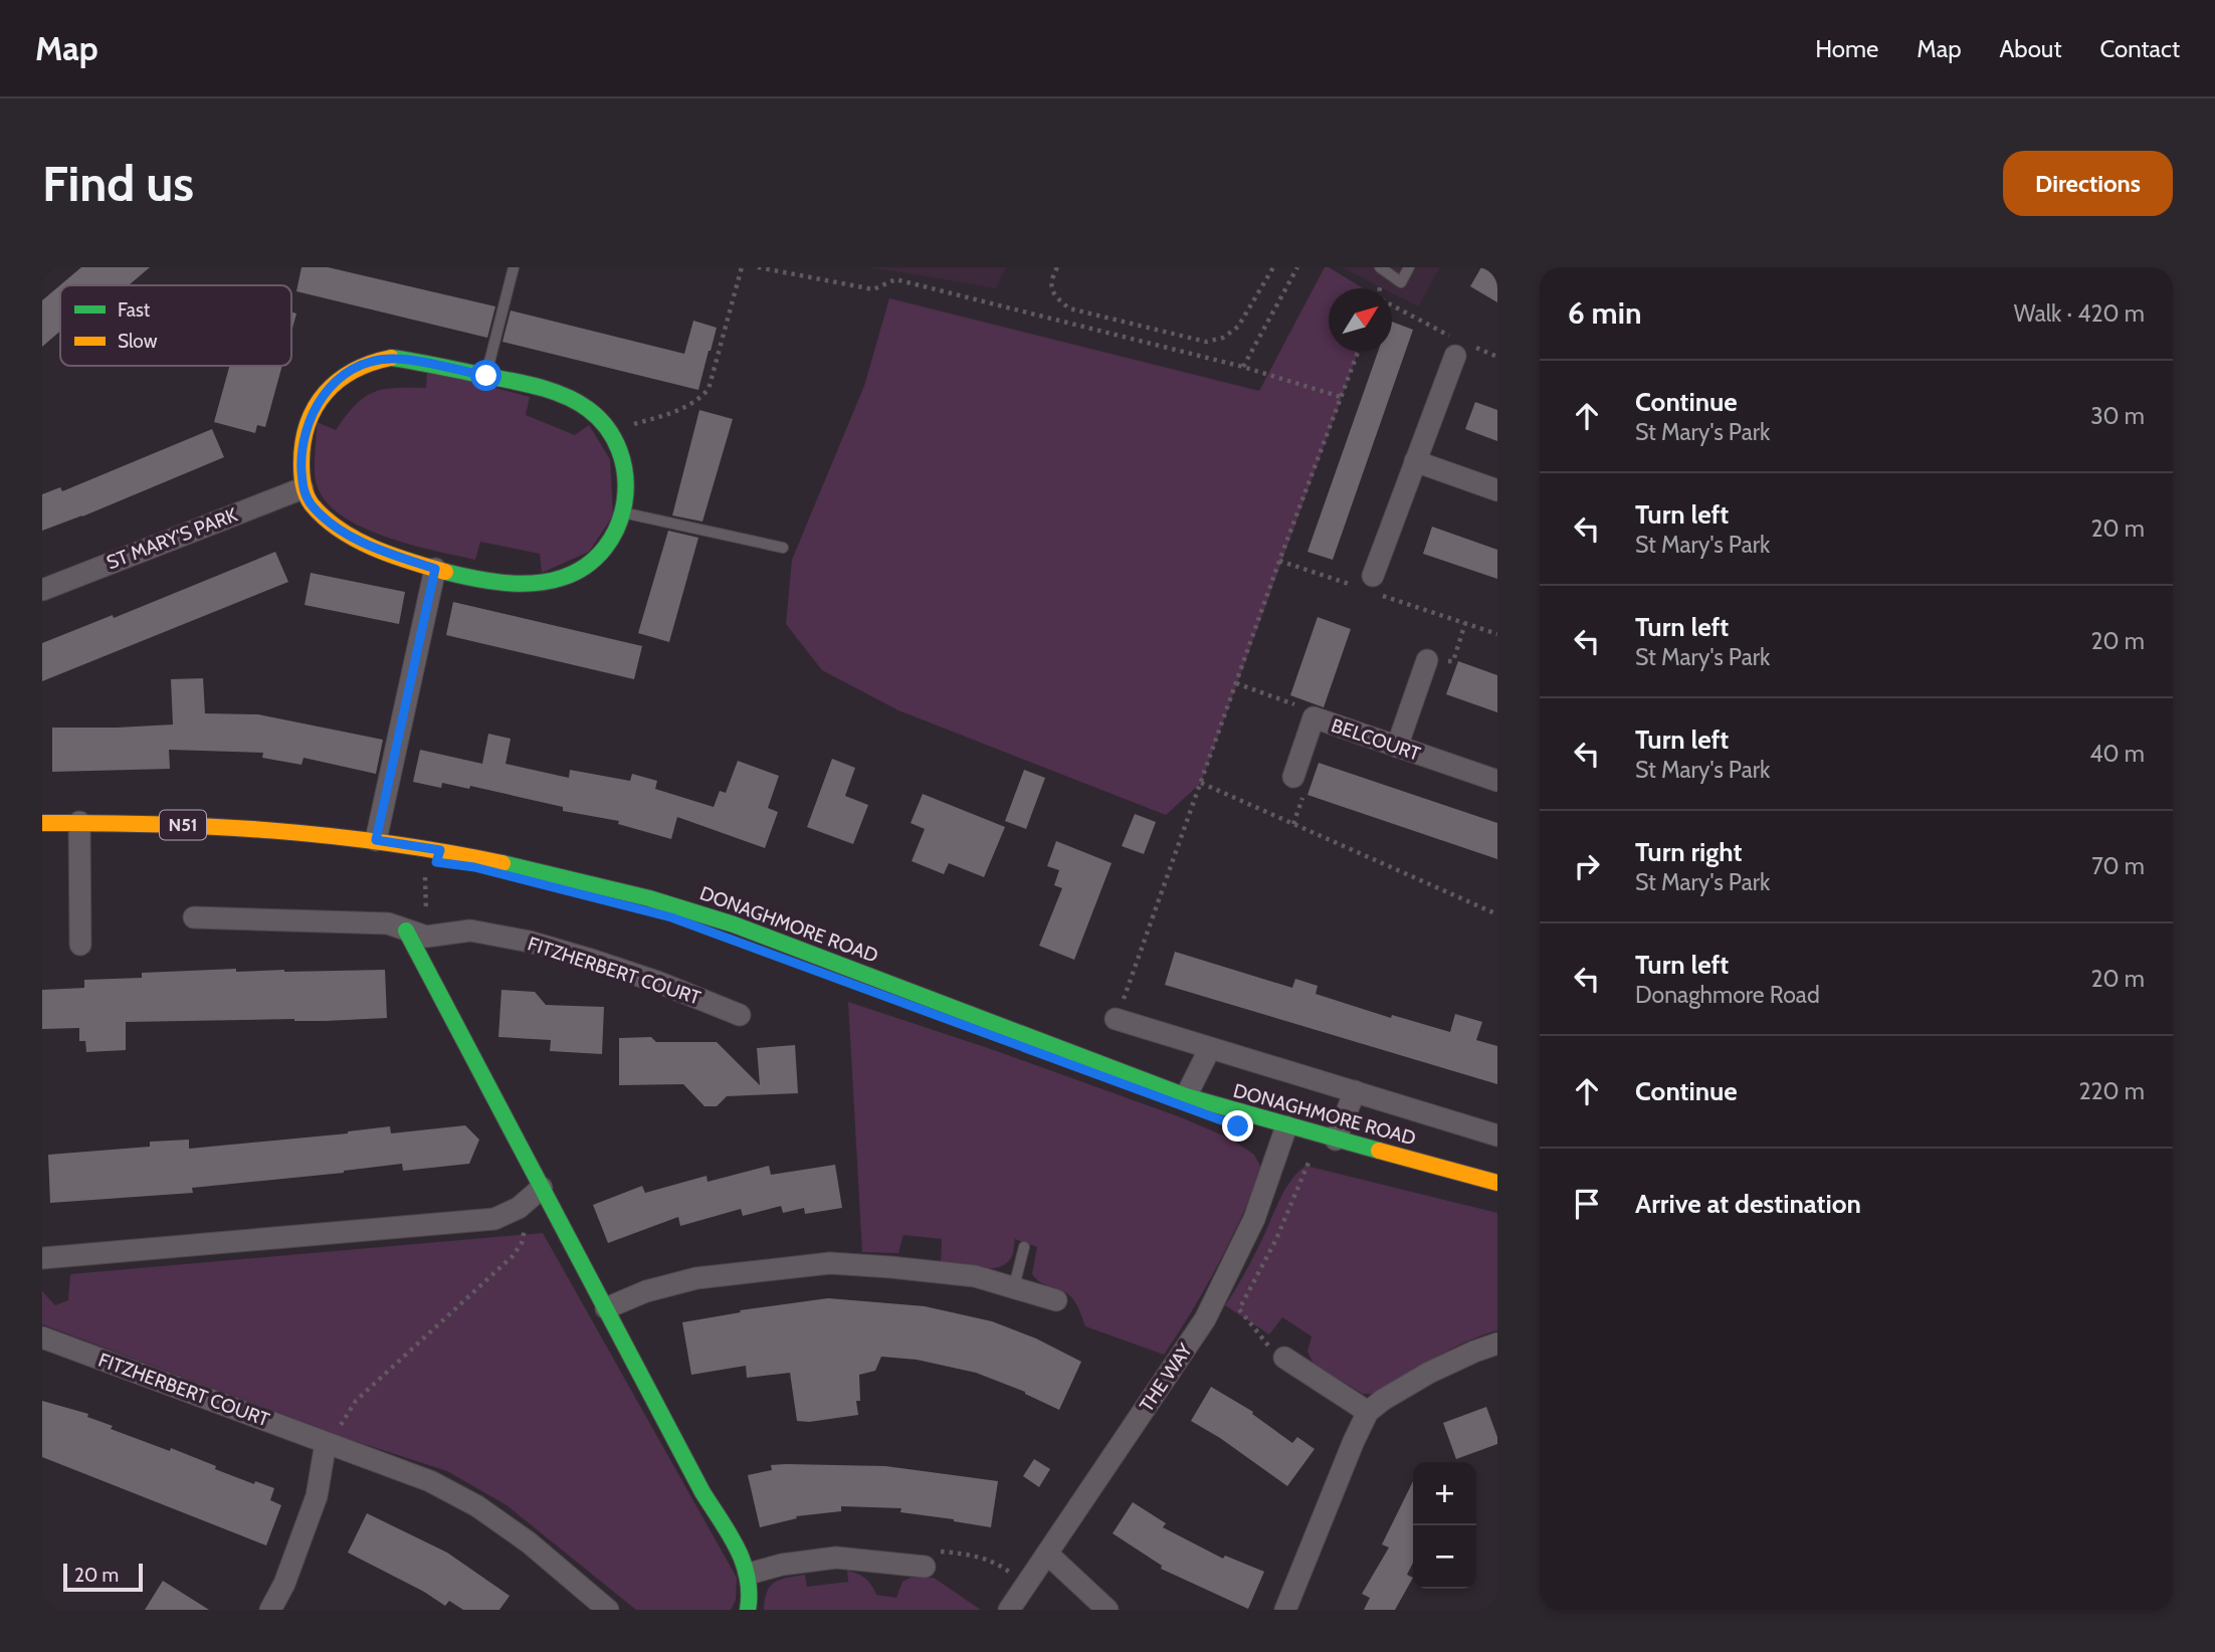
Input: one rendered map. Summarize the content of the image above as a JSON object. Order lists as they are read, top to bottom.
{
  "streets": {
    "street": [
      "ST MARY'S PARK",
      "BELCOURT",
      "N51",
      "DONAGHMORE ROAD",
      "FITZHERBERT COURT",
      "THE WAY"
    ]
  },
  "crossings": [
    ["DONAGHMORE ROAD", "THE WAY"]
  ],
  "legend": ["Fast", "Slow"],
  "scale_bar": "20 m",
  "north": "top right",
  "page": {
    "header": "Map",
    "nav": [
      "Home",
      "Map",
      "About",
      "Contact"
    ],
    "buttons": "Directions",
    "title": "Find us",
    "heading": ["6 min", "Walk · 420 m"],
    "list": [
      ["Continue", "St Mary's Park", "30 m"],
      ["Turn left", "St Mary's Park", "20 m"],
      ["Turn left", "St Mary's Park", "20 m"],
      ["Turn left", "St Mary's Park", "40 m"],
      ["Turn right", "St Mary's Park", "70 m"],
      ["Turn left", "Donaghmore Road", "20 m"],
      ["Continue", "220 m"],
      "Arrive at destination"
    ],
    "map_buttons": ["+", "−"],
    "scale": "20 m"
  }
}
